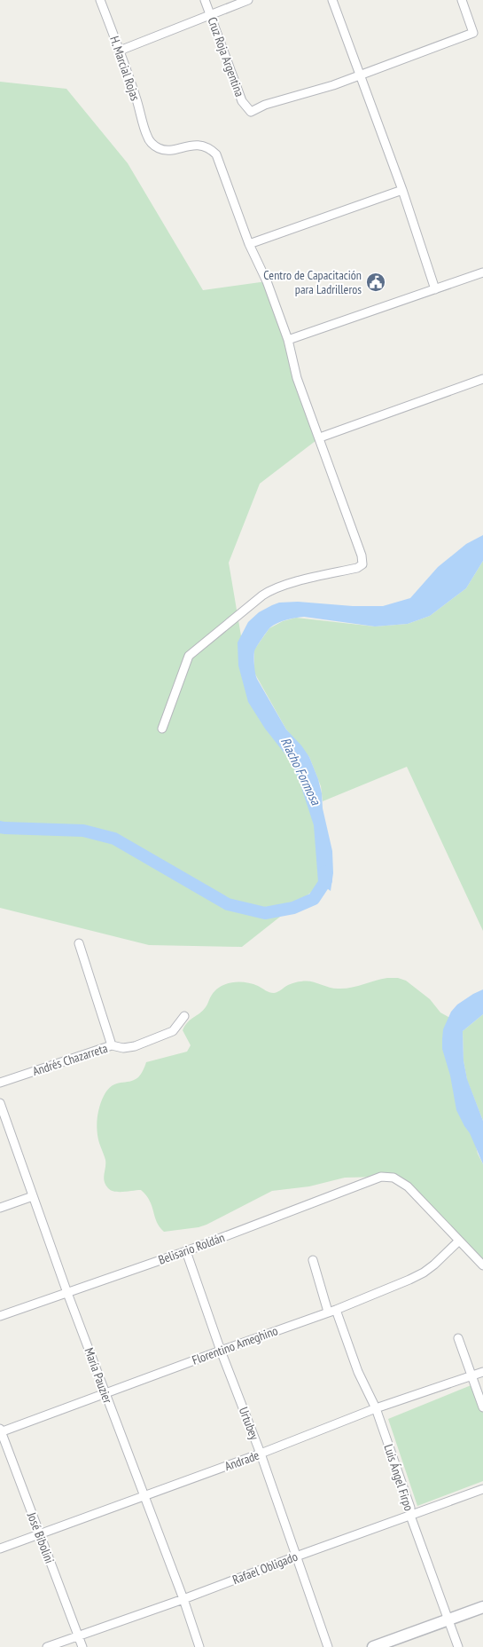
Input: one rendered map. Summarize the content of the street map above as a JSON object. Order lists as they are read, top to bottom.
{
  "streets": {
    "street": [
      "Cruz Roja Argentina",
      "H. Marcial Rojas",
      "Andrés Chazarreta",
      "Belisario Roldán",
      "Florentino Ameghino",
      "María Pauzier",
      "Urtubey",
      "Andrade",
      "Luis Ángel Firpo",
      "José Bibolini",
      "Rafael Obligado"
    ]
  },
  "crossings": [
    ["Belisario Roldán", "Florentino Ameghino"],
    ["Belisario Roldán", "María Pauzier"],
    ["Belisario Roldán", "Urtubey"],
    ["Florentino Ameghino", "María Pauzier"],
    ["Florentino Ameghino", "Urtubey"],
    ["Florentino Ameghino", "Luis Ángel Firpo"],
    ["Florentino Ameghino", "José Bibolini"],
    ["María Pauzier", "Andrade"],
    ["María Pauzier", "Rafael Obligado"],
    ["Urtubey", "Andrade"],
    ["Urtubey", "Rafael Obligado"],
    ["Andrade", "Luis Ángel Firpo"],
    ["Andrade", "José Bibolini"],
    ["Luis Ángel Firpo", "Rafael Obligado"],
    ["José Bibolini", "Rafael Obligado"]
  ],
  "water": ["Riacho Formosa"],
  "places": {
    "public building": ["Centro de Capacitación para Ladrilleros"]
  }
}
